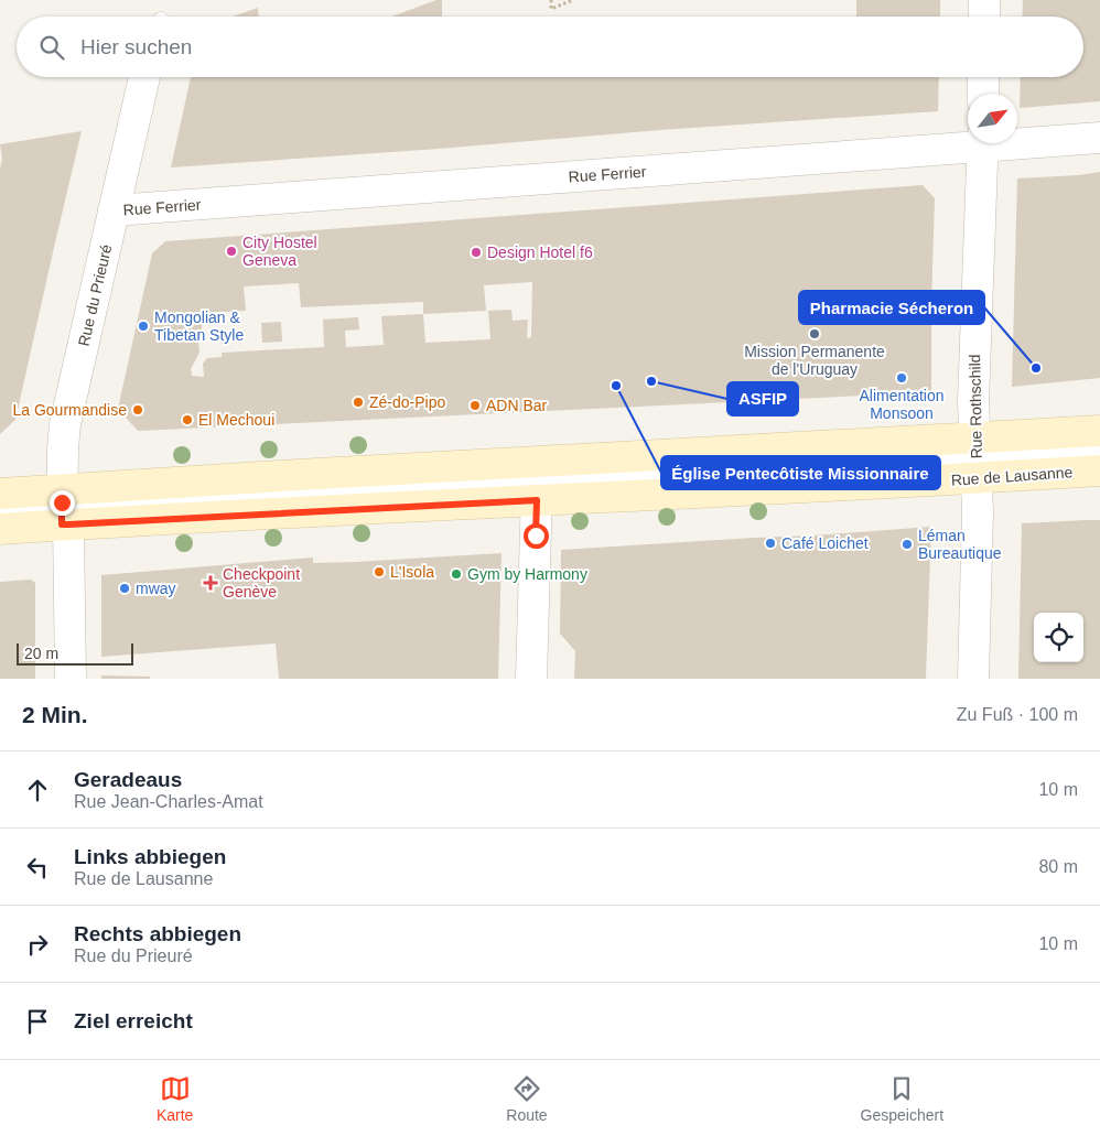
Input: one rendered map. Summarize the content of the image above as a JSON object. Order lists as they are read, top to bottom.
{
  "streets": {
    "main road": ["Rue de Lausanne"],
    "street": ["Rue Ferrier", "Rue du Prieuré", "Rue Rothschild"]
  },
  "crossings": [
    ["Rue Ferrier", "Rue du Prieuré"],
    ["Rue Rothschild", "Rue de Lausanne"]
  ],
  "places": {
    "other": [
      "City Hostel Geneva",
      "Design Hotel f6",
      "Mongolian & Tibetan Style",
      "Mission Permanente de l'Uruguay",
      "Pharmacie Sécheron",
      "Alimentation Monsoon",
      "ASFIP",
      "Église Pentecôtiste Missionnaire",
      "Zé-do-Pipo",
      "ADN Bar",
      "La Gourmandise",
      "El Mechoui",
      "Café Loichet",
      "Léman Bureautique",
      "L'Isola",
      "Gym by Harmony",
      "mway"
    ],
    "health": ["Checkpoint Genève"]
  },
  "scale_bar": "20 m",
  "north": "top right",
  "page": {
    "search": "Hier suchen",
    "scale": "20 m",
    "heading": ["2 Min.", "Zu Fuß · 100 m"],
    "list": [
      ["Geradeaus", "Rue Jean-Charles-Amat", "10 m"],
      ["Links abbiegen", "Rue de Lausanne", "80 m"],
      ["Rechts abbiegen", "Rue du Prieuré", "10 m"],
      "Ziel erreicht"
    ],
    "nav": ["Karte", "Route", "Gespeichert"]
  }
}
